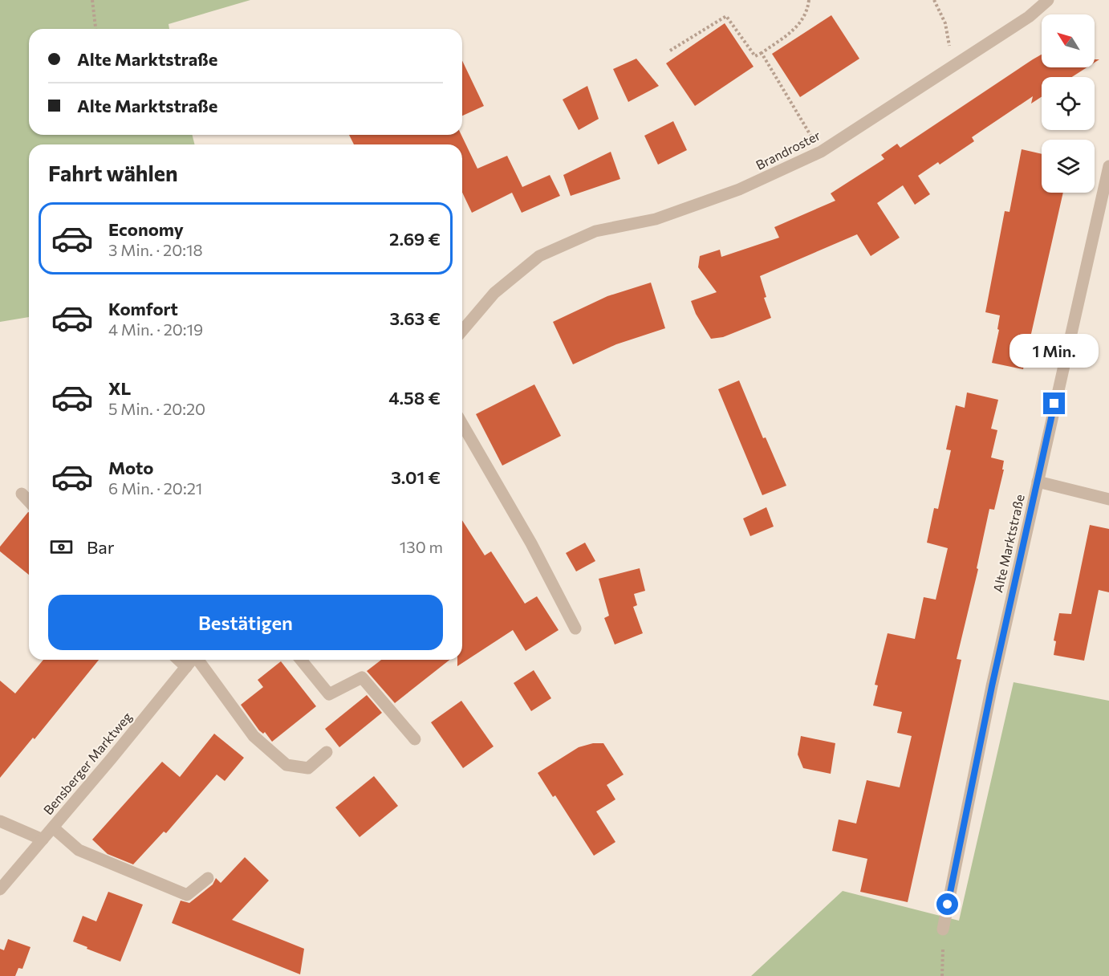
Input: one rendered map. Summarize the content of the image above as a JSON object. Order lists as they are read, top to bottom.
{
  "streets": {
    "street": ["Brandroster", "Alte Marktstraße", "Bensberger Marktweg"]
  },
  "north": "top left",
  "page": {
    "banner": ["Alte Marktstraße", "Alte Marktstraße"],
    "heading": "Fahrt wählen",
    "list": [
      {
        "name": "Economy",
        "note": "3 Min. · 20:18",
        "value": "2.69 €"
      },
      {
        "name": "Komfort",
        "note": "4 Min. · 20:19",
        "value": "3.63 €"
      },
      {
        "name": "XL",
        "note": "5 Min. · 20:20",
        "value": "4.58 €"
      },
      {
        "name": "Moto",
        "note": "6 Min. · 20:21",
        "value": "3.01 €"
      }
    ],
    "bubble": "1 Min.",
    "pay": ["Bar", "130 m"],
    "buttons": "Bestätigen"
  }
}
